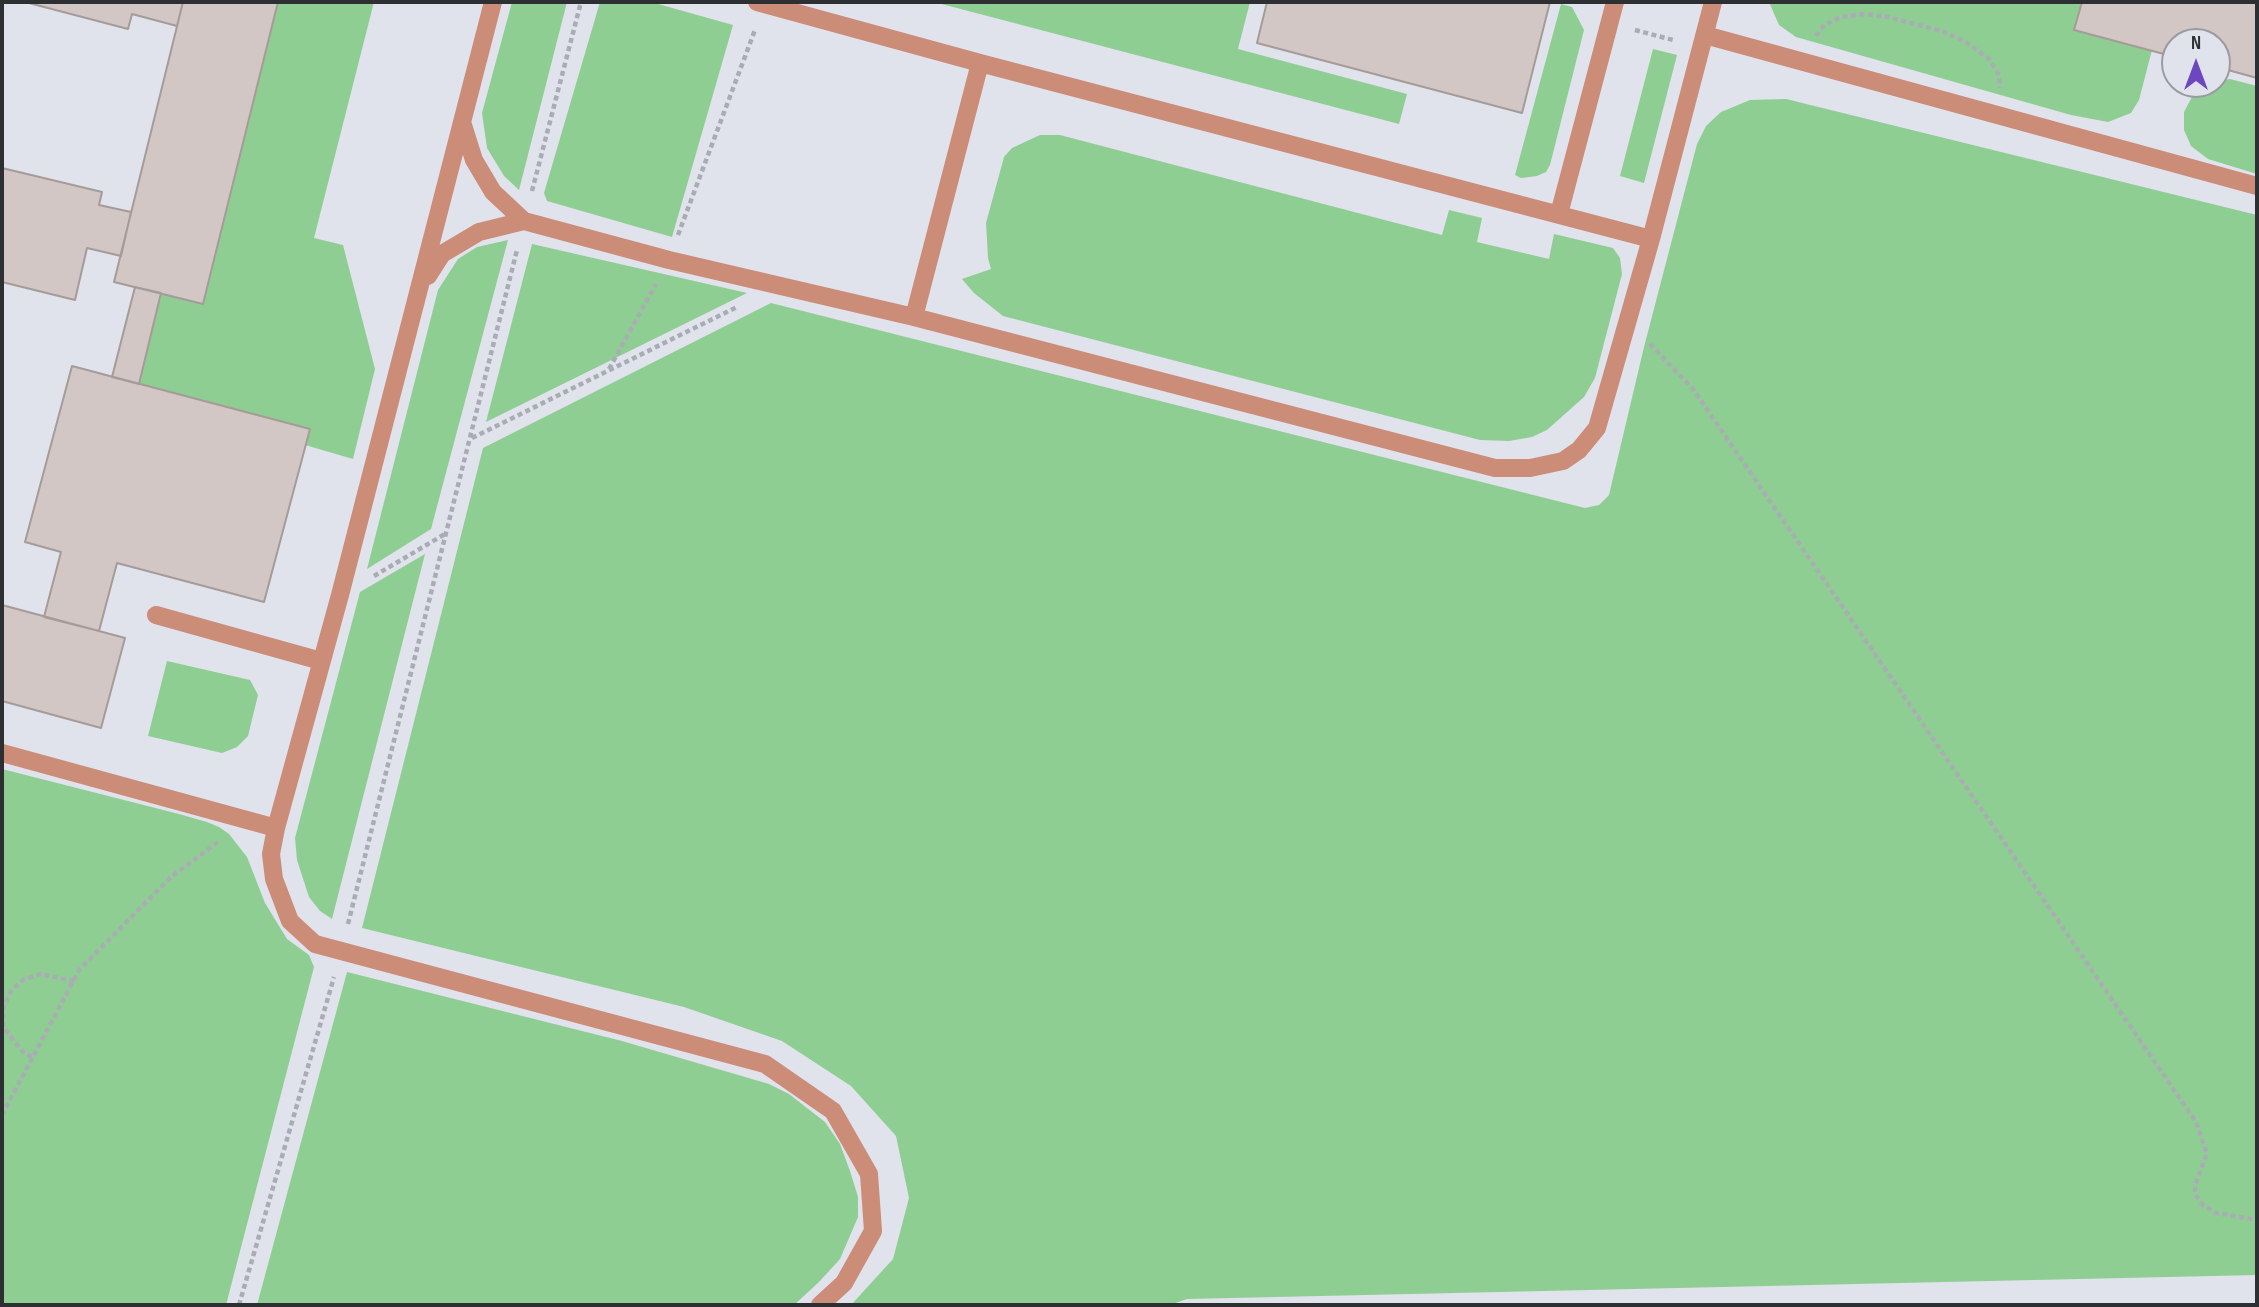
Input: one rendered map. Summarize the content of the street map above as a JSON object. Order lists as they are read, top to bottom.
{
  "north": "top"
}
